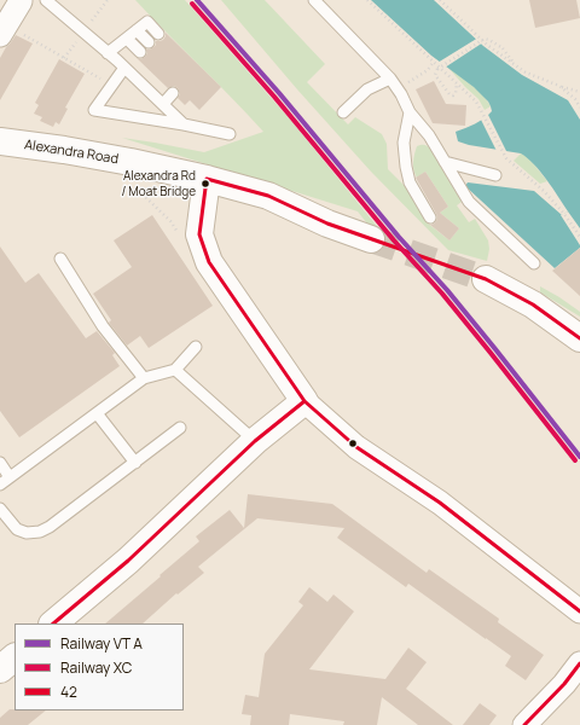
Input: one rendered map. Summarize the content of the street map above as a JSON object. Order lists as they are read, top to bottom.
{
  "streets": {
    "street": ["Alexandra Road"]
  },
  "places": ["Alexandra Rd / Moat Bridge"],
  "lines": ["rail line XC", "transit line 42"],
  "legend": ["Railway VT A", "Railway XC", "42"]
}
